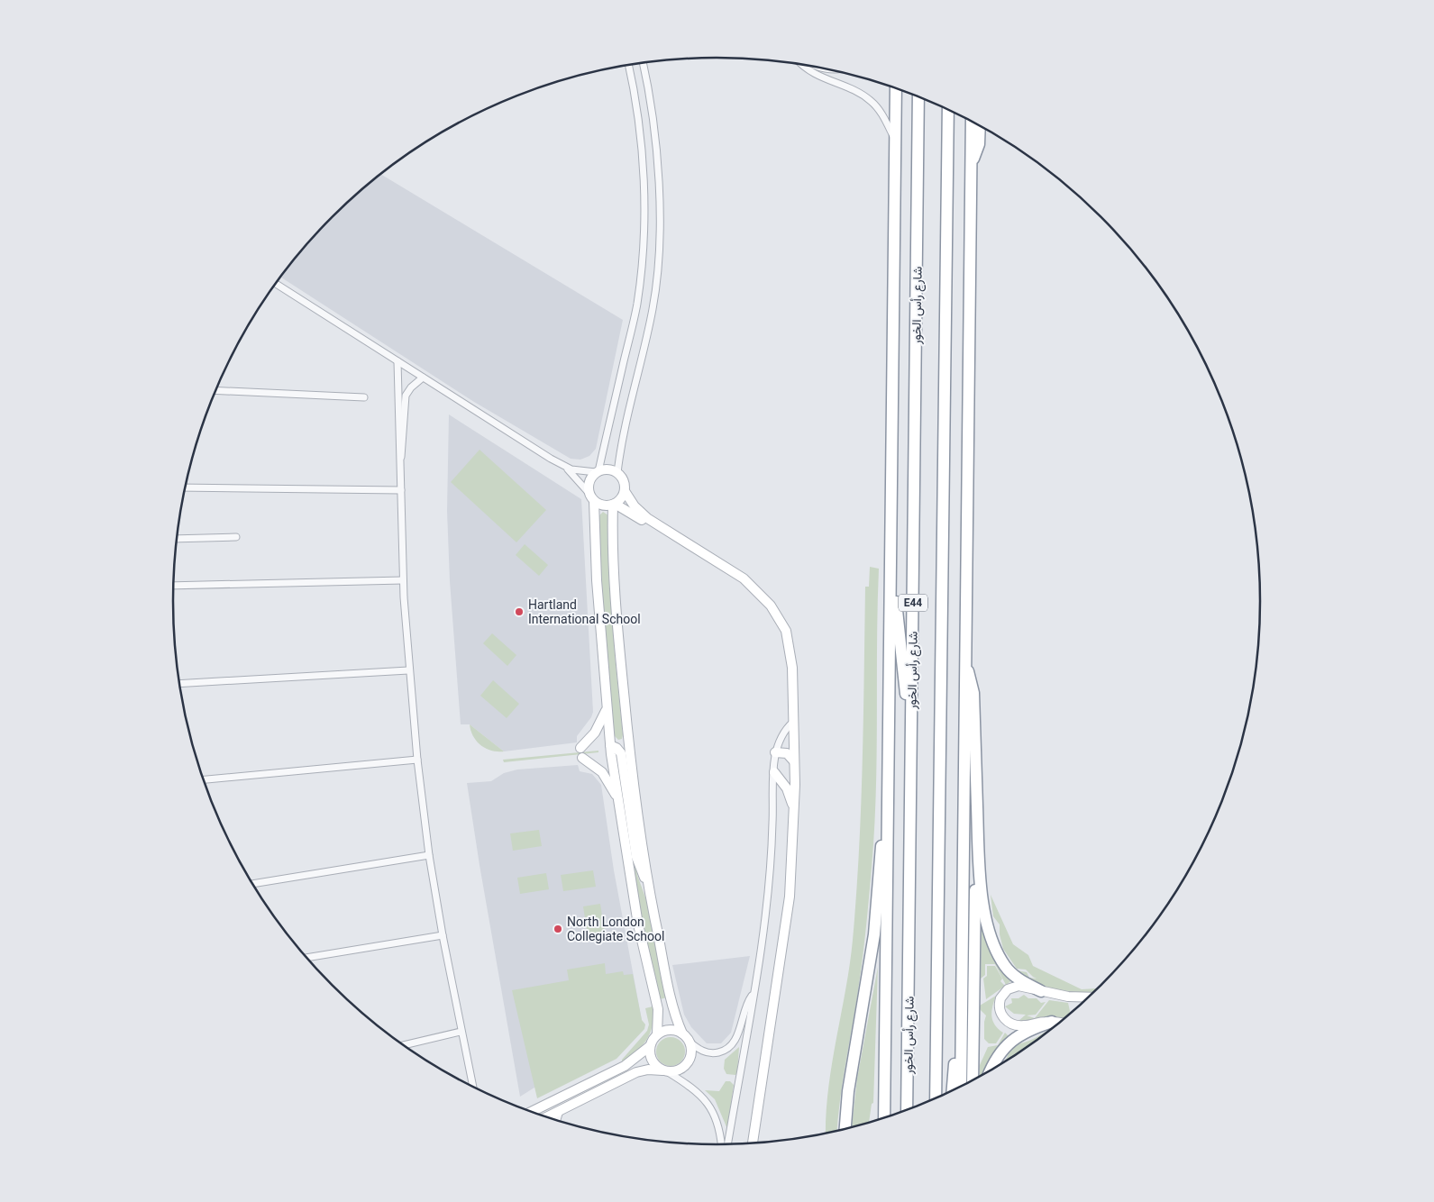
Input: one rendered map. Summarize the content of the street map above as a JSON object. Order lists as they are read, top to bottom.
{
  "streets": {
    "highway": ["شارع رأس الخور", "E44"]
  },
  "places": ["Hartland International School", "North London Collegiate School"]
}
